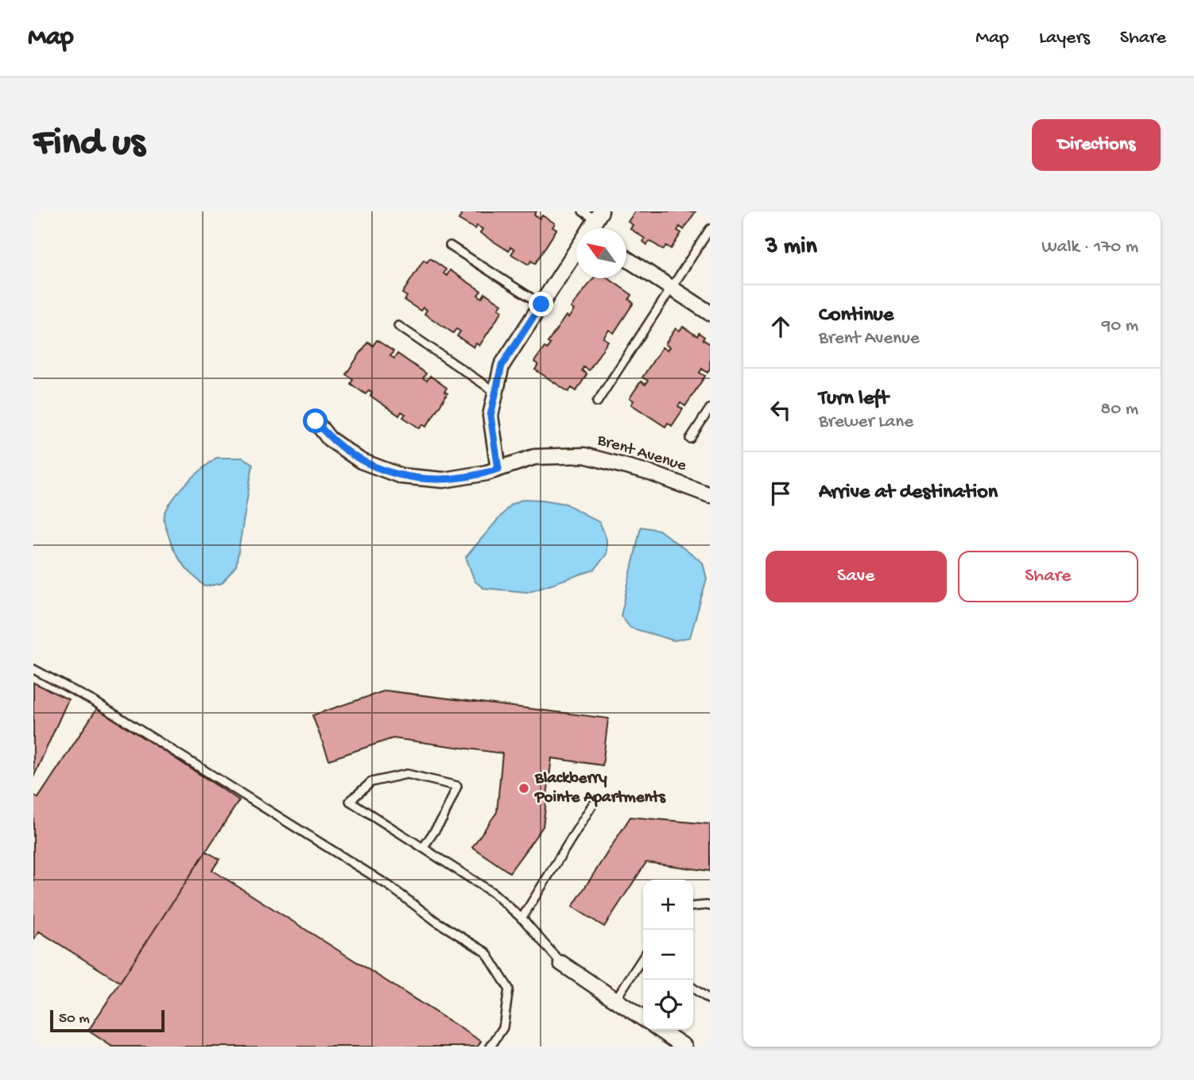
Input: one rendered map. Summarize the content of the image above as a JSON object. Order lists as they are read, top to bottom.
{
  "streets": {
    "street": ["Brent Avenue"]
  },
  "places": ["Blackberry Pointe Apartments"],
  "scale_bar": "50 m",
  "north": "top left",
  "page": {
    "header": "Map",
    "nav": ["Map", "Layers", "Share"],
    "buttons": [
      "Directions",
      ["Save", "Share"]
    ],
    "title": "Find us",
    "heading": ["3 min", "Walk · 170 m"],
    "list": [
      ["Continue", "Brent Avenue", "90 m"],
      ["Turn left", "Brewer Lane", "80 m"],
      "Arrive at destination"
    ],
    "map_buttons": ["+", "−"],
    "scale": "50 m"
  }
}
